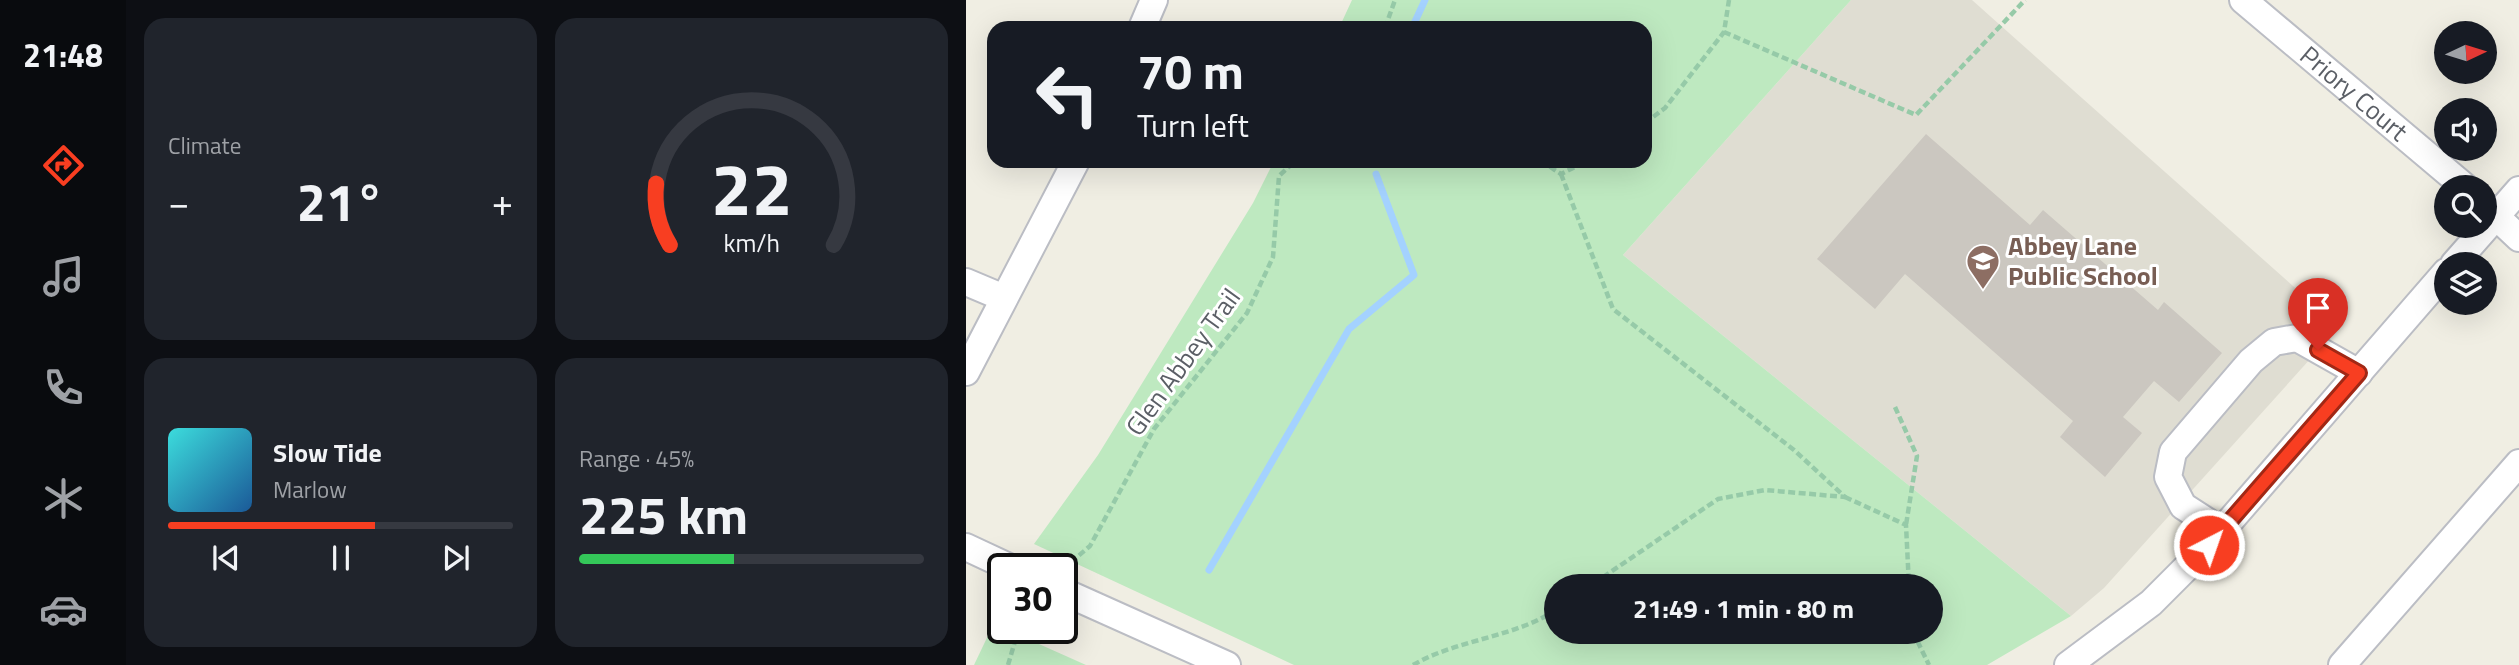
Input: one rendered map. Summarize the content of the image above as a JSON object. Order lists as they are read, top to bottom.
{
  "streets": {
    "street": ["Priory Court"],
    "path": ["Glen Abbey Trail"]
  },
  "places": {
    "school or university": ["Abbey Lane Public School"]
  },
  "north": "right",
  "page": {
    "tabs": "21:48",
    "tile": [
      "Climate",
      ["Range · 45%", "225 km"]
    ],
    "turn": ["70 m", "Turn left"],
    "heat": ["−", "21°", "+"],
    "song": ["Slow Tide", "Marlow"],
    "limit": "30",
    "trip": "21:49 · 1 min · 80 m",
    "gauge": ["22", "km/h"]
  }
}
